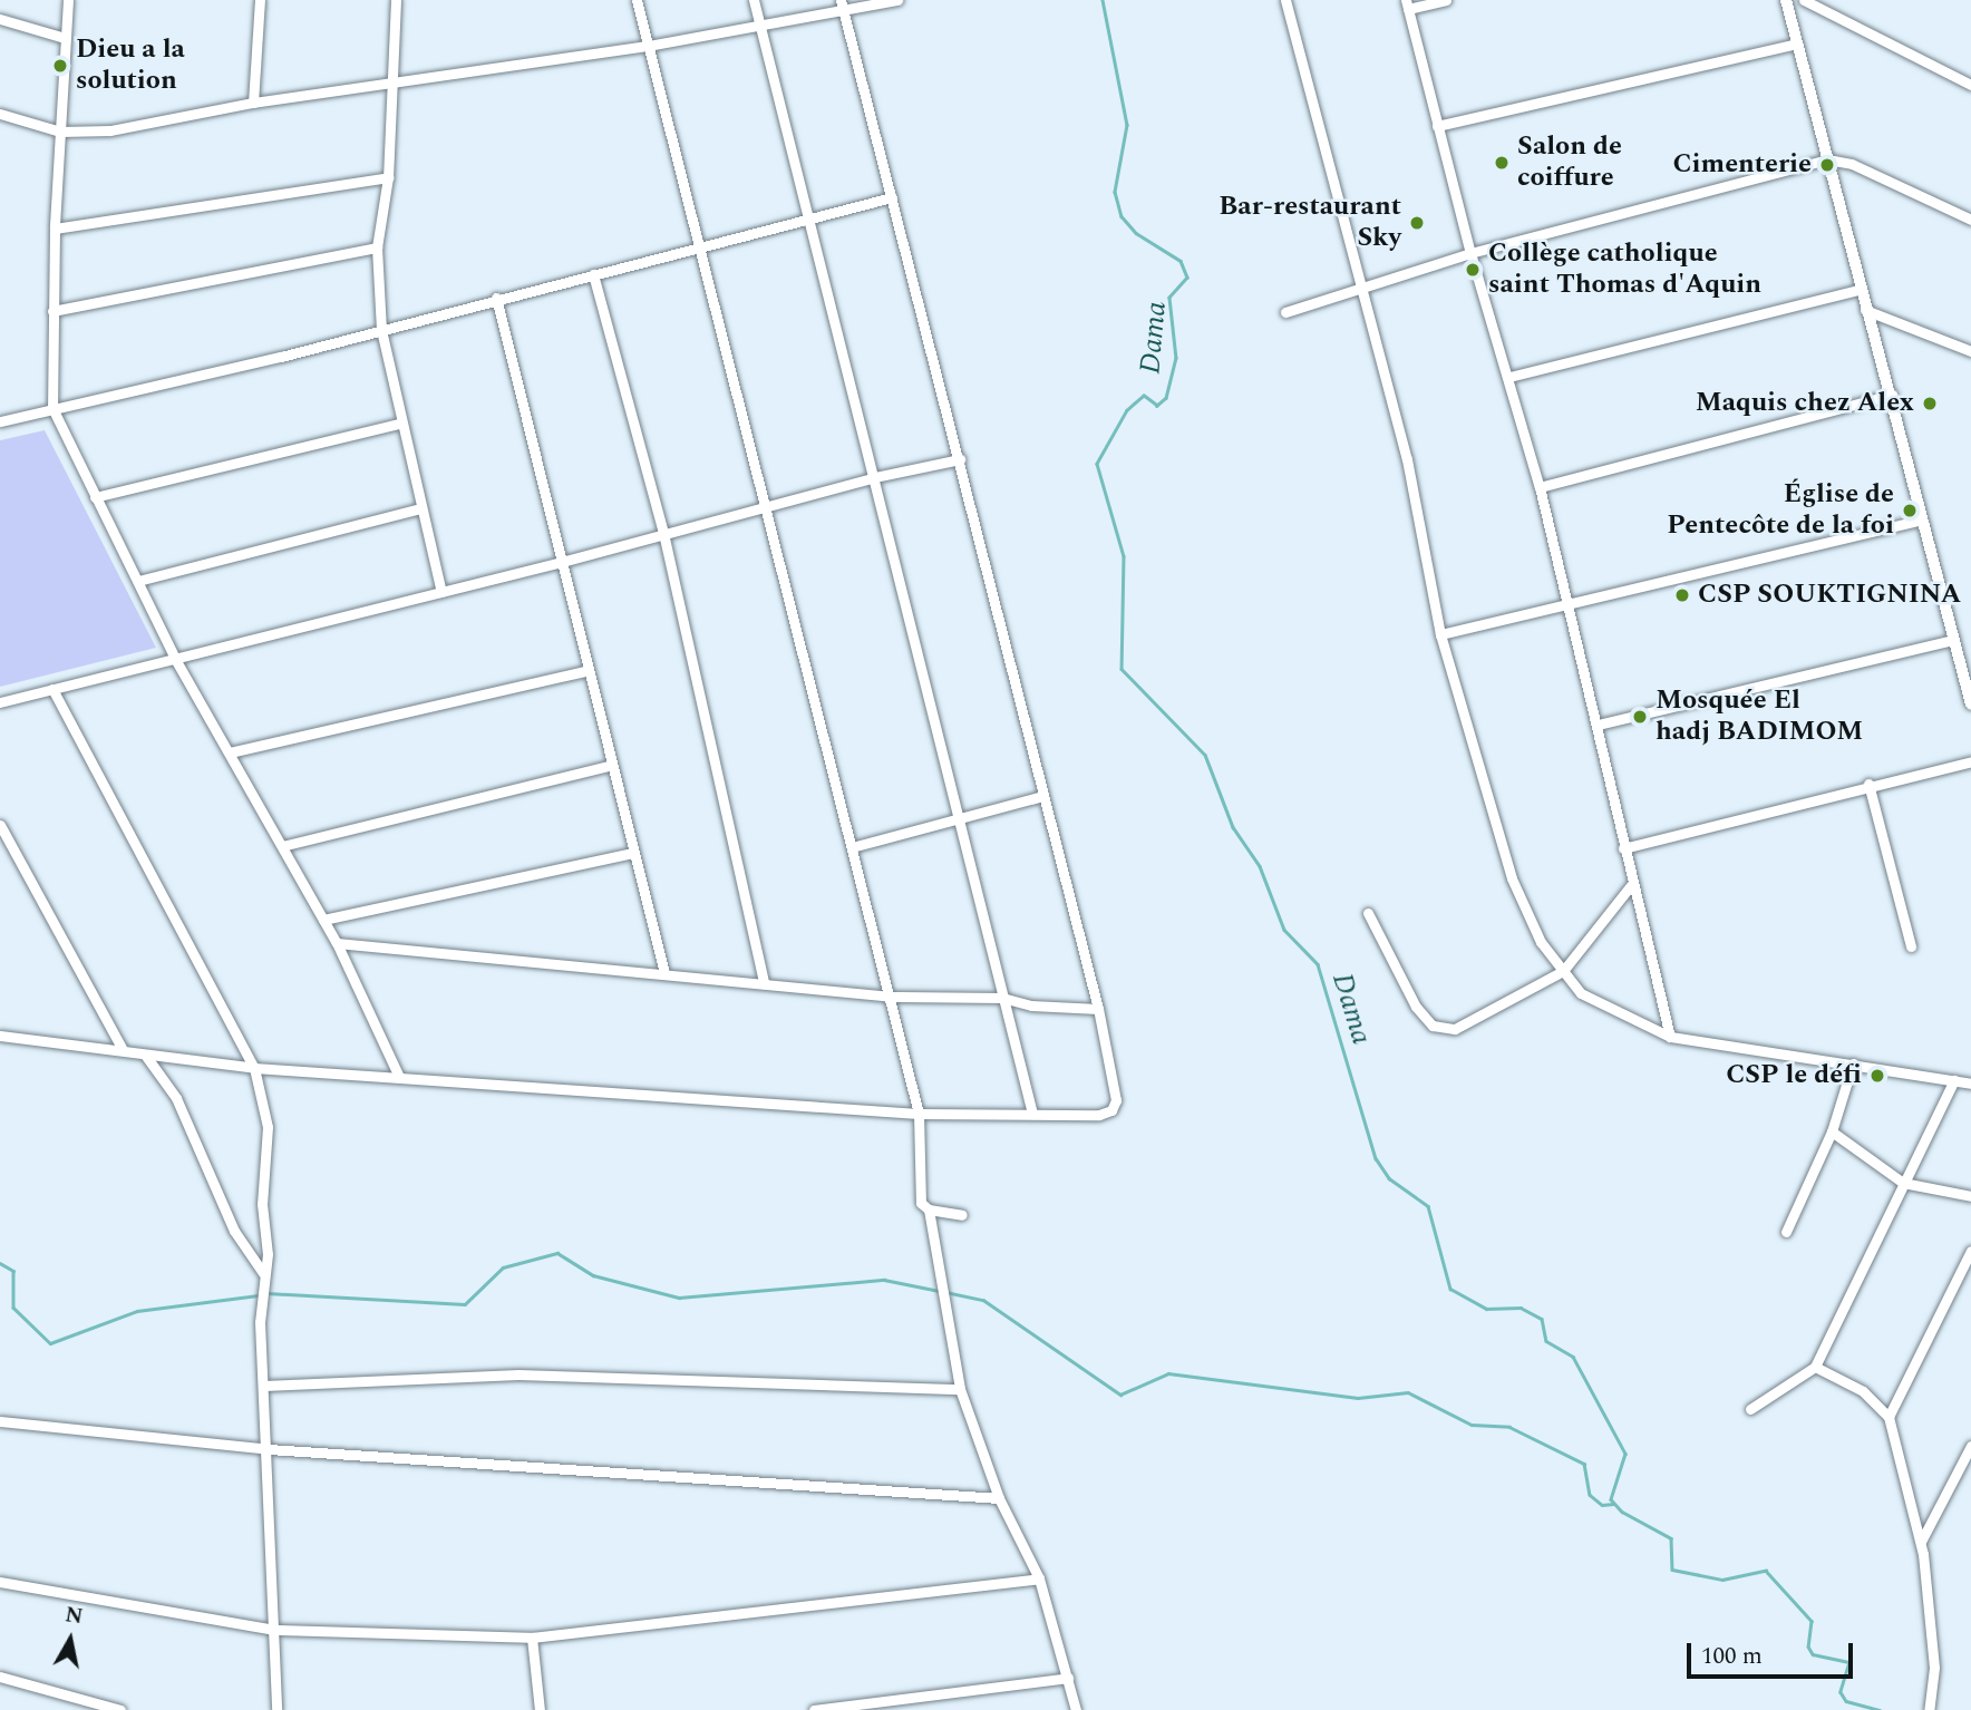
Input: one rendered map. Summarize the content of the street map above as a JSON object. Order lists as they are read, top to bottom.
{
  "water": ["Dama"],
  "places": [
    "Dieu a la solution",
    "Salon de coiffure",
    "Cimenterie",
    "Bar-restaurant Sky",
    "Collège catholique saint Thomas d'Aquin",
    "Maquis chez Alex",
    "Église de Pentecôte de la foi",
    "CSP SOUKTIGNINA",
    "Mosquée El hadj BADIMOM",
    "CSP le défi"
  ],
  "scale_bar": "100 m",
  "north": "top"
}
